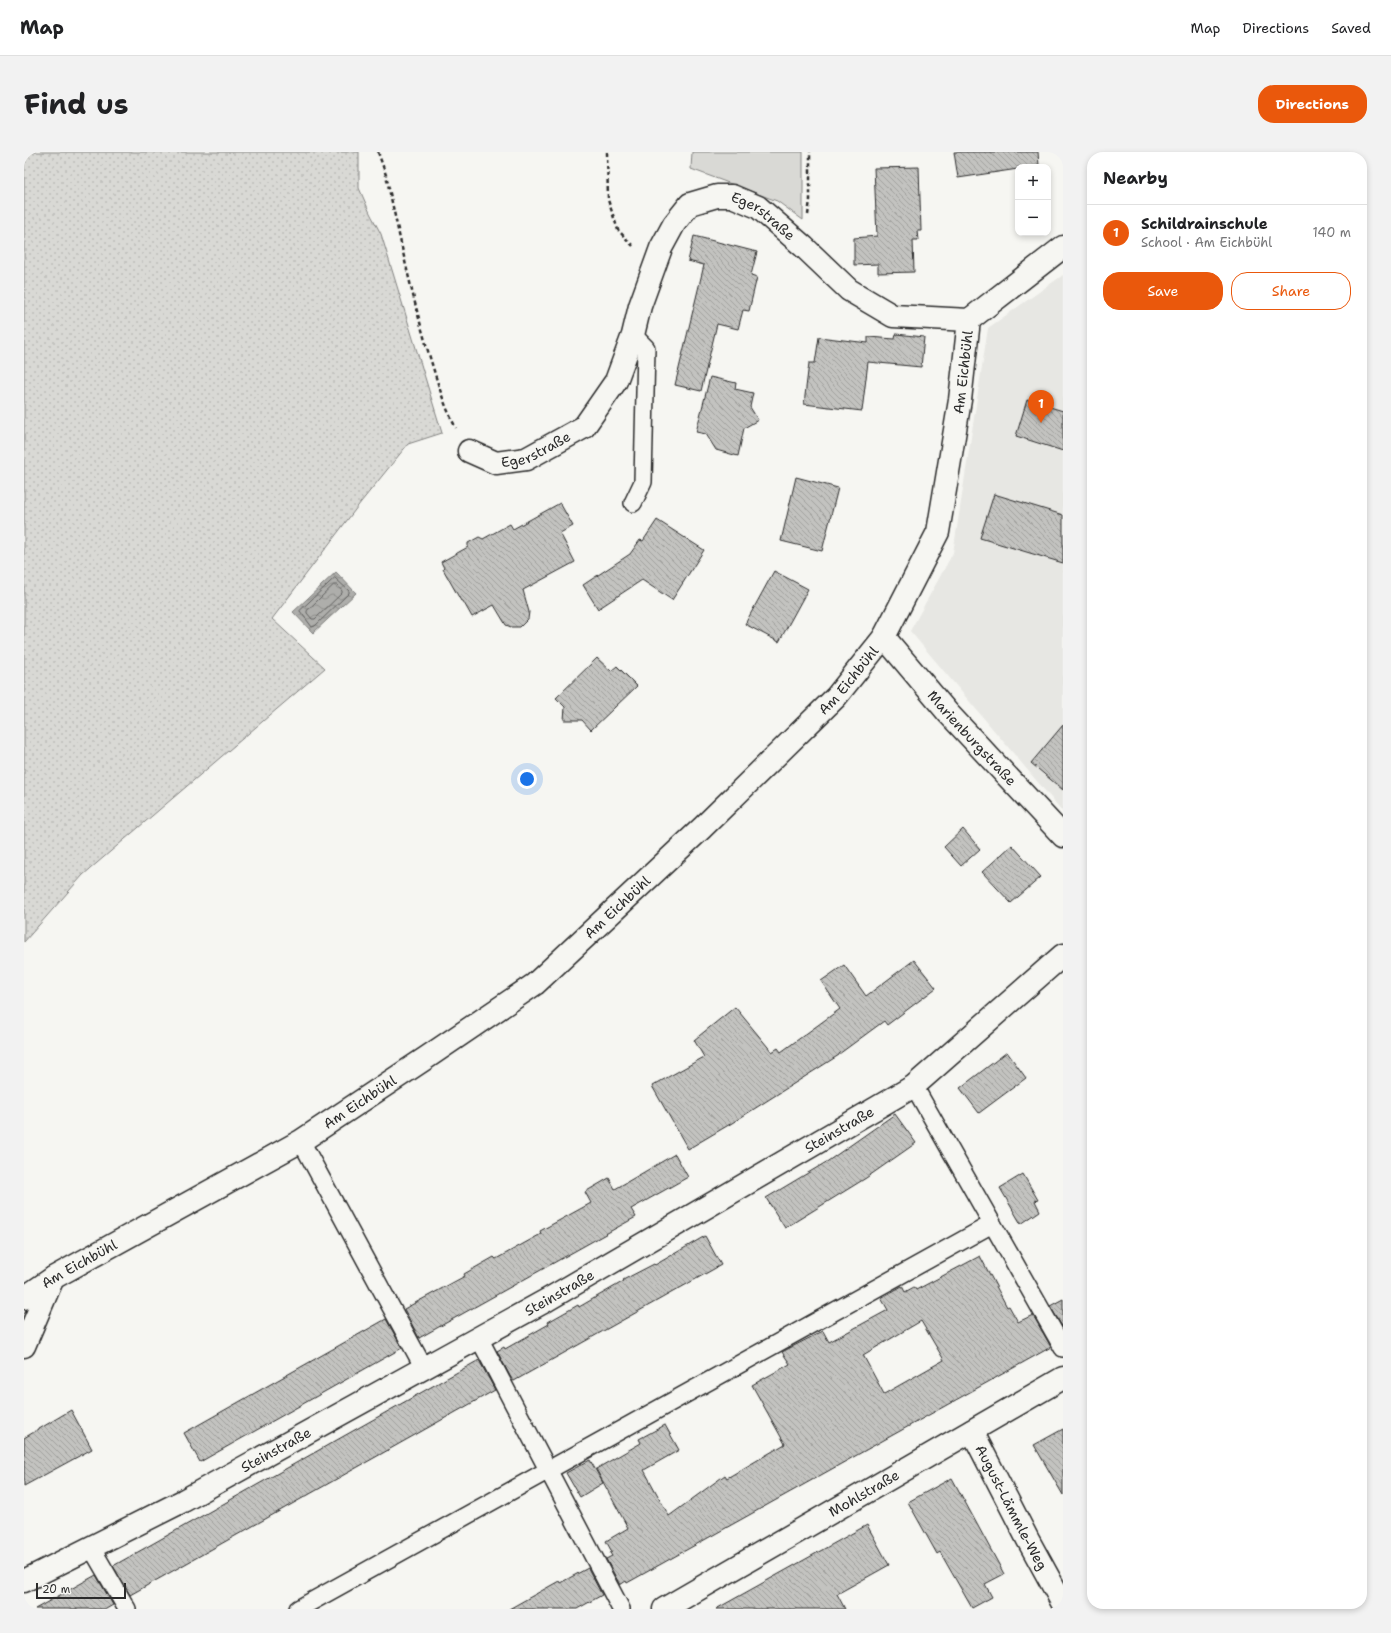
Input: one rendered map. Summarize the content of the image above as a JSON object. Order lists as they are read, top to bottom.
{
  "streets": {
    "street": [
      "Egerstraße",
      "Am Eichbühl",
      "Marienburgstraße",
      "Steinstraße",
      "Mohlstraße",
      "August-Lämmle-Weg"
    ]
  },
  "crossings": [
    ["Egerstraße", "Am Eichbühl"],
    ["Am Eichbühl", "Marienburgstraße"],
    ["Mohlstraße", "August-Lämmle-Weg"]
  ],
  "scale_bar": "20 m",
  "page": {
    "header": "Map",
    "nav": ["Map", "Directions", "Saved"],
    "title": "Find us",
    "buttons": [
      "Directions",
      ["Save", "Share"]
    ],
    "heading": "Nearby",
    "map_buttons": ["+", "−"],
    "list": [
      {
        "mark": "1",
        "name": "Schildrainschule",
        "note": "School · Am Eichbühl",
        "value": "140 m"
      }
    ],
    "pins": "1",
    "scale": "20 m"
  }
}
